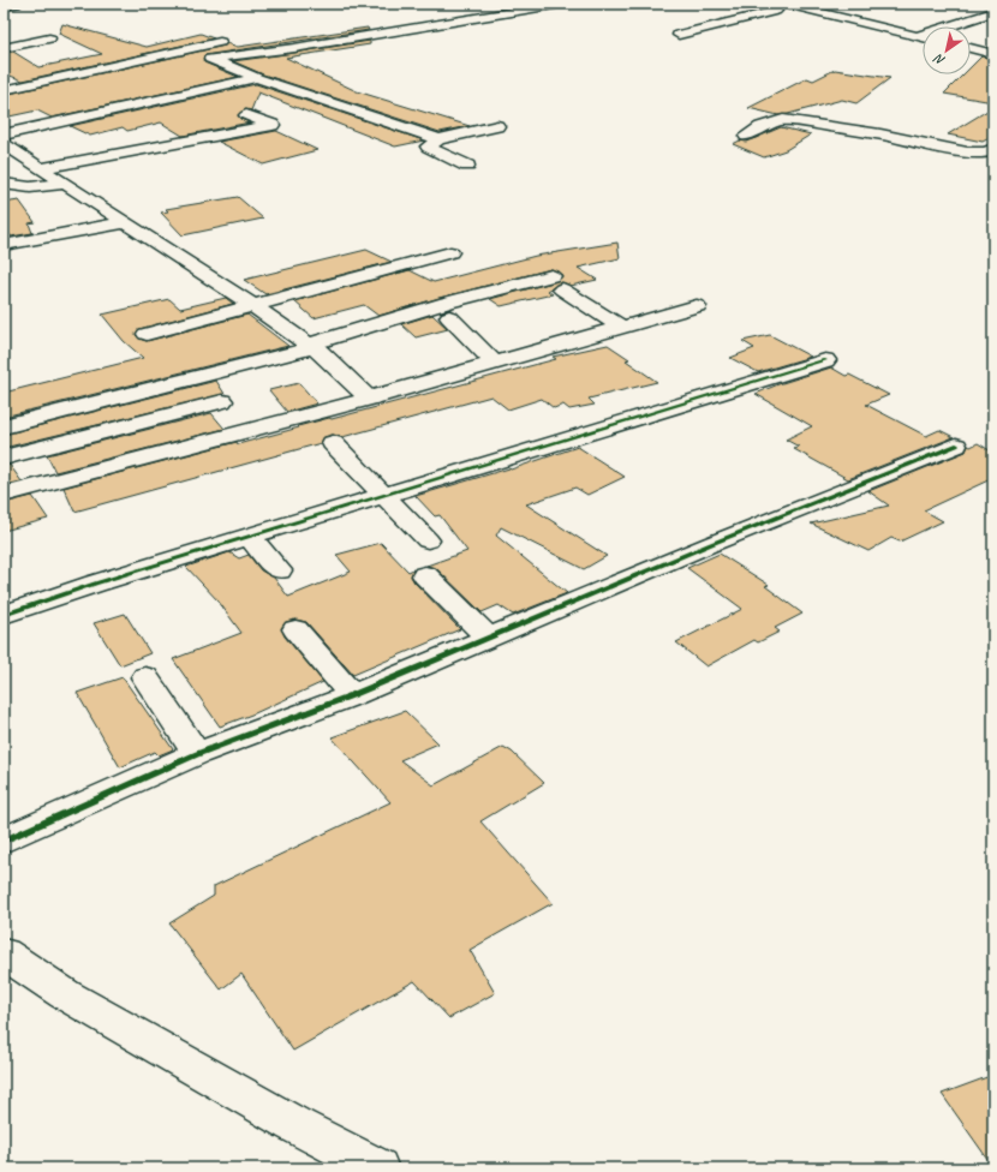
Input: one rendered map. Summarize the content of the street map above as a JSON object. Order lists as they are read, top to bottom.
{
  "north": "bottom left"
}
